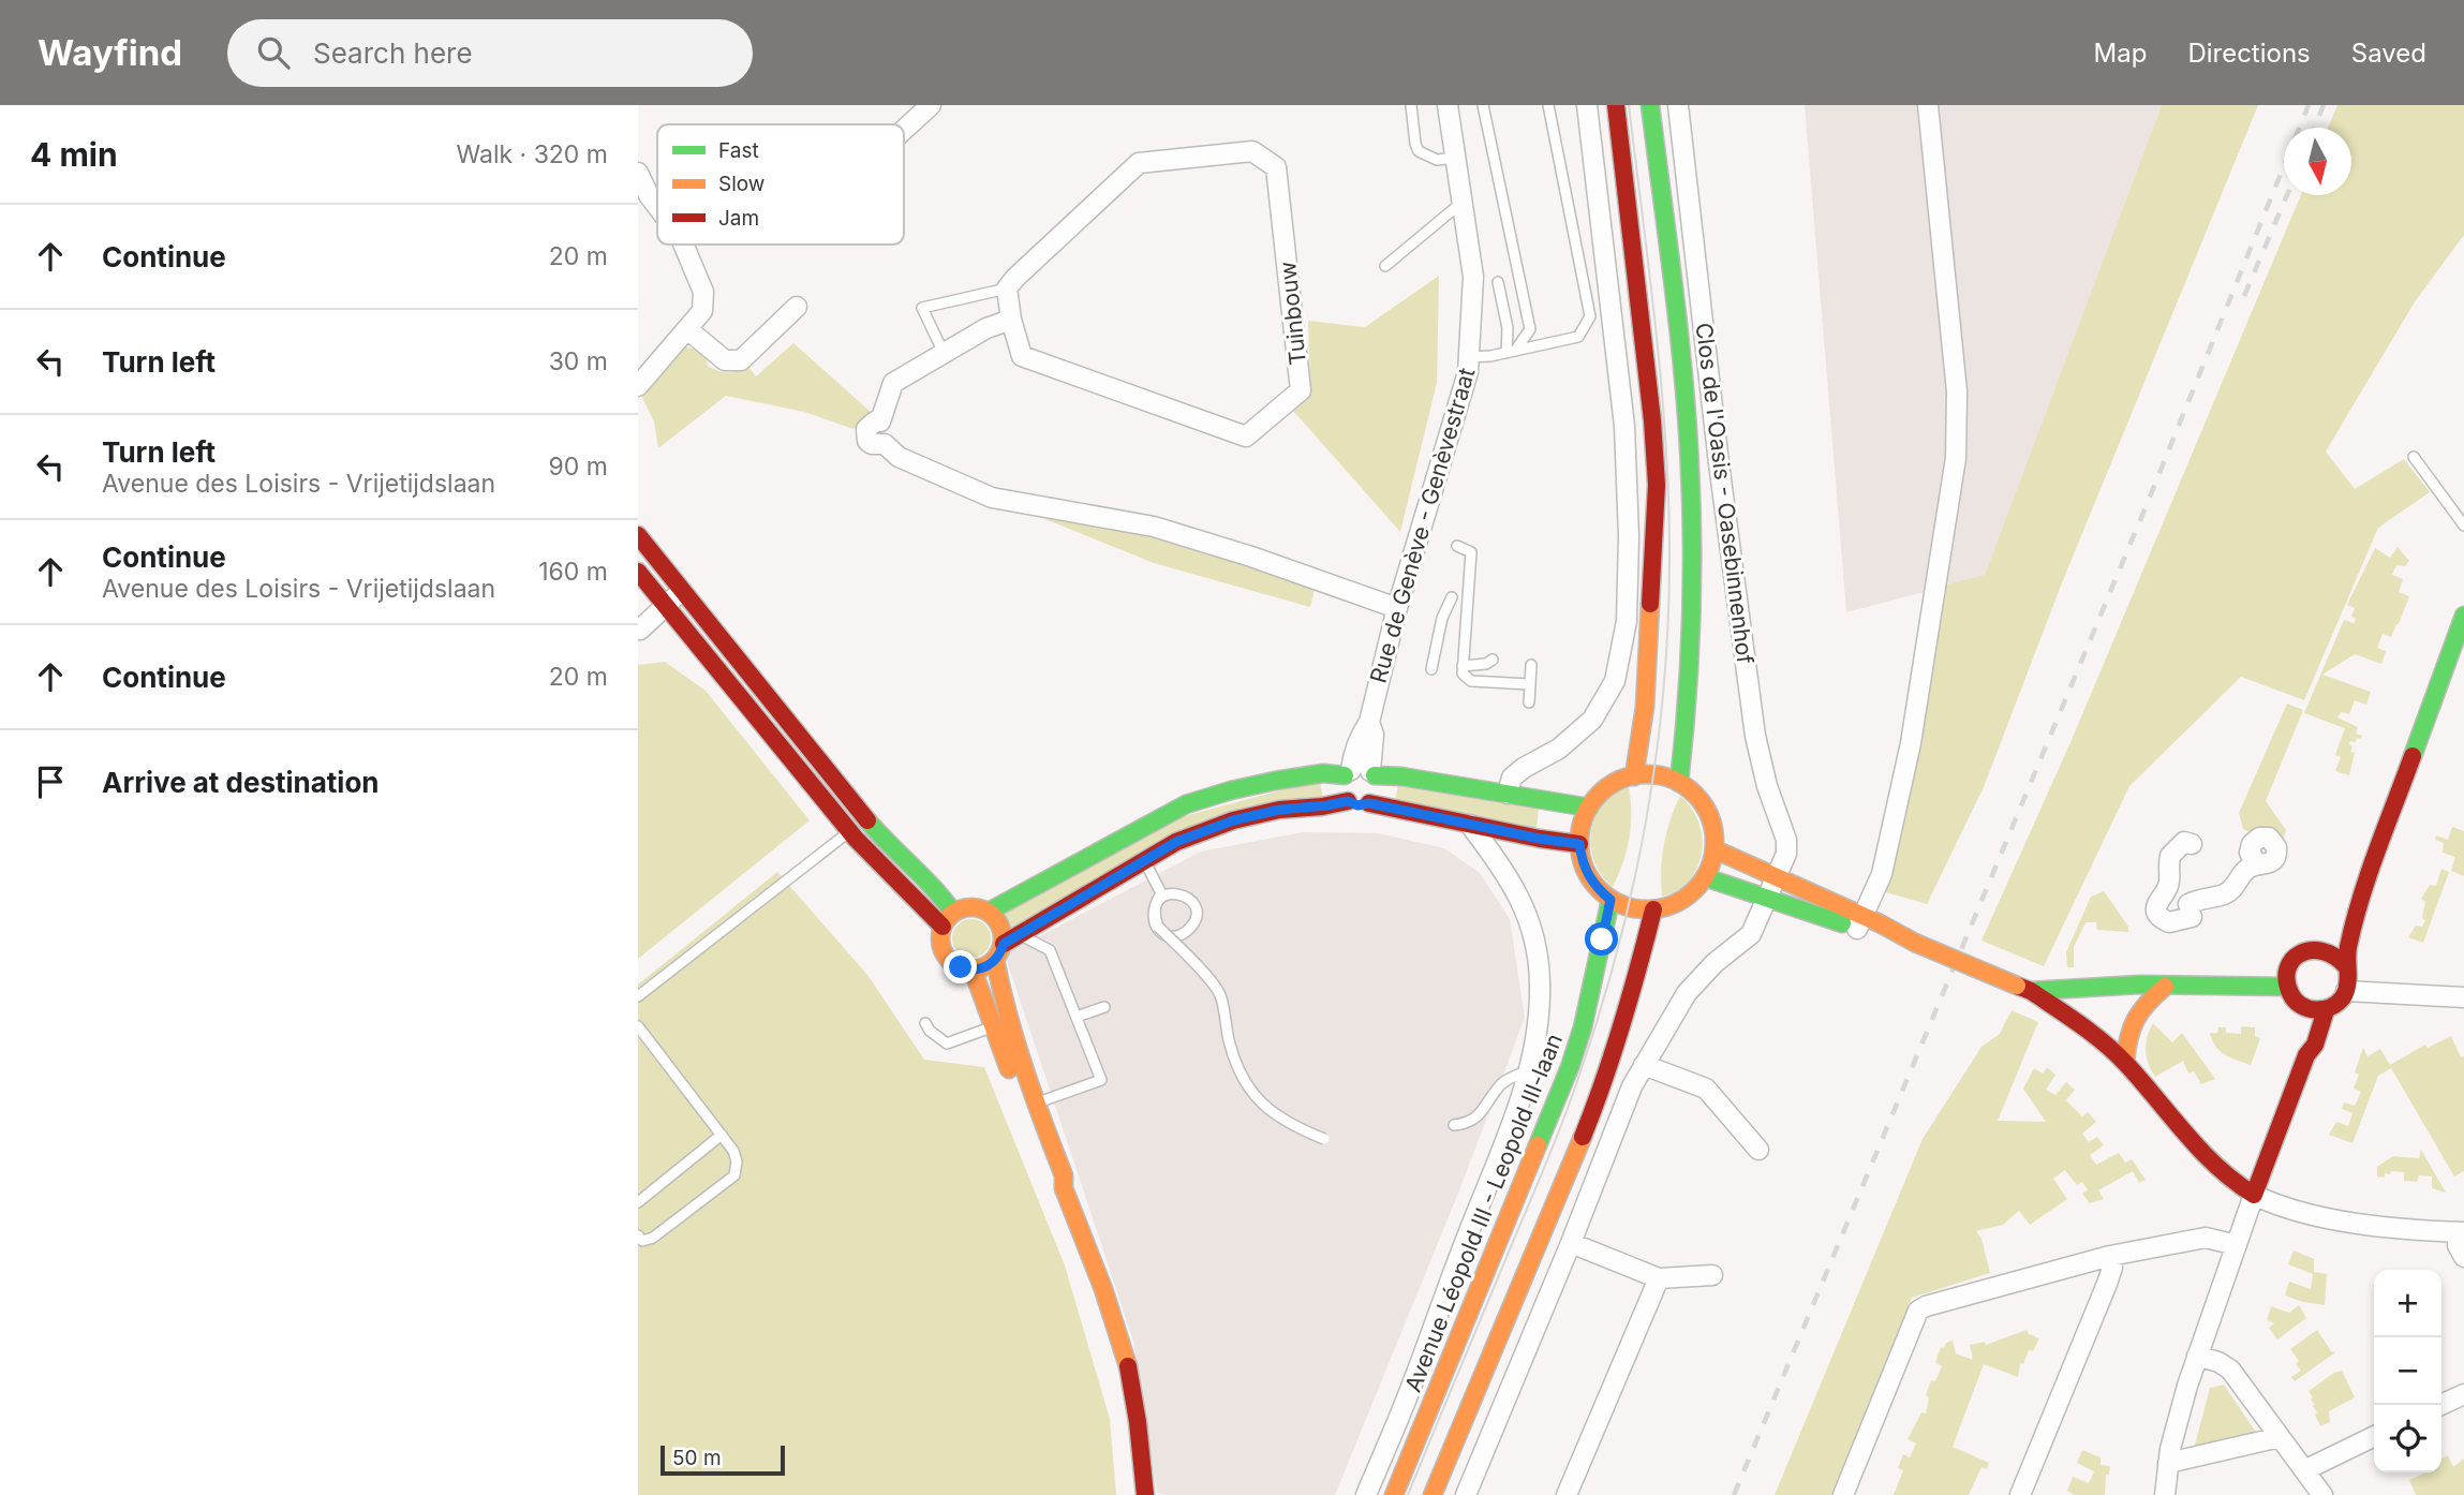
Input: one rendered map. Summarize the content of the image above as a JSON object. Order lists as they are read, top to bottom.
{
  "streets": {
    "street": [
      "Tuinbouw",
      "Clos de l'Oasis - Oasebinnenhof",
      "Rue de Genève - Genèvestraat",
      "Avenue Léopold III - Leopold III-laan"
    ]
  },
  "legend": ["Fast", "Slow", "Jam"],
  "scale_bar": "50 m",
  "north": "bottom",
  "page": {
    "header": "Wayfind",
    "search": "Search here",
    "nav": ["Map", "Directions", "Saved"],
    "heading": ["4 min", "Walk · 320 m"],
    "list": [
      ["Continue", "20 m"],
      ["Turn left", "30 m"],
      ["Turn left", "Avenue des Loisirs - Vrijetijdslaan", "90 m"],
      ["Continue", "Avenue des Loisirs - Vrijetijdslaan", "160 m"],
      ["Continue", "20 m"],
      "Arrive at destination"
    ],
    "map_buttons": ["+", "−"],
    "scale": "50 m"
  }
}
